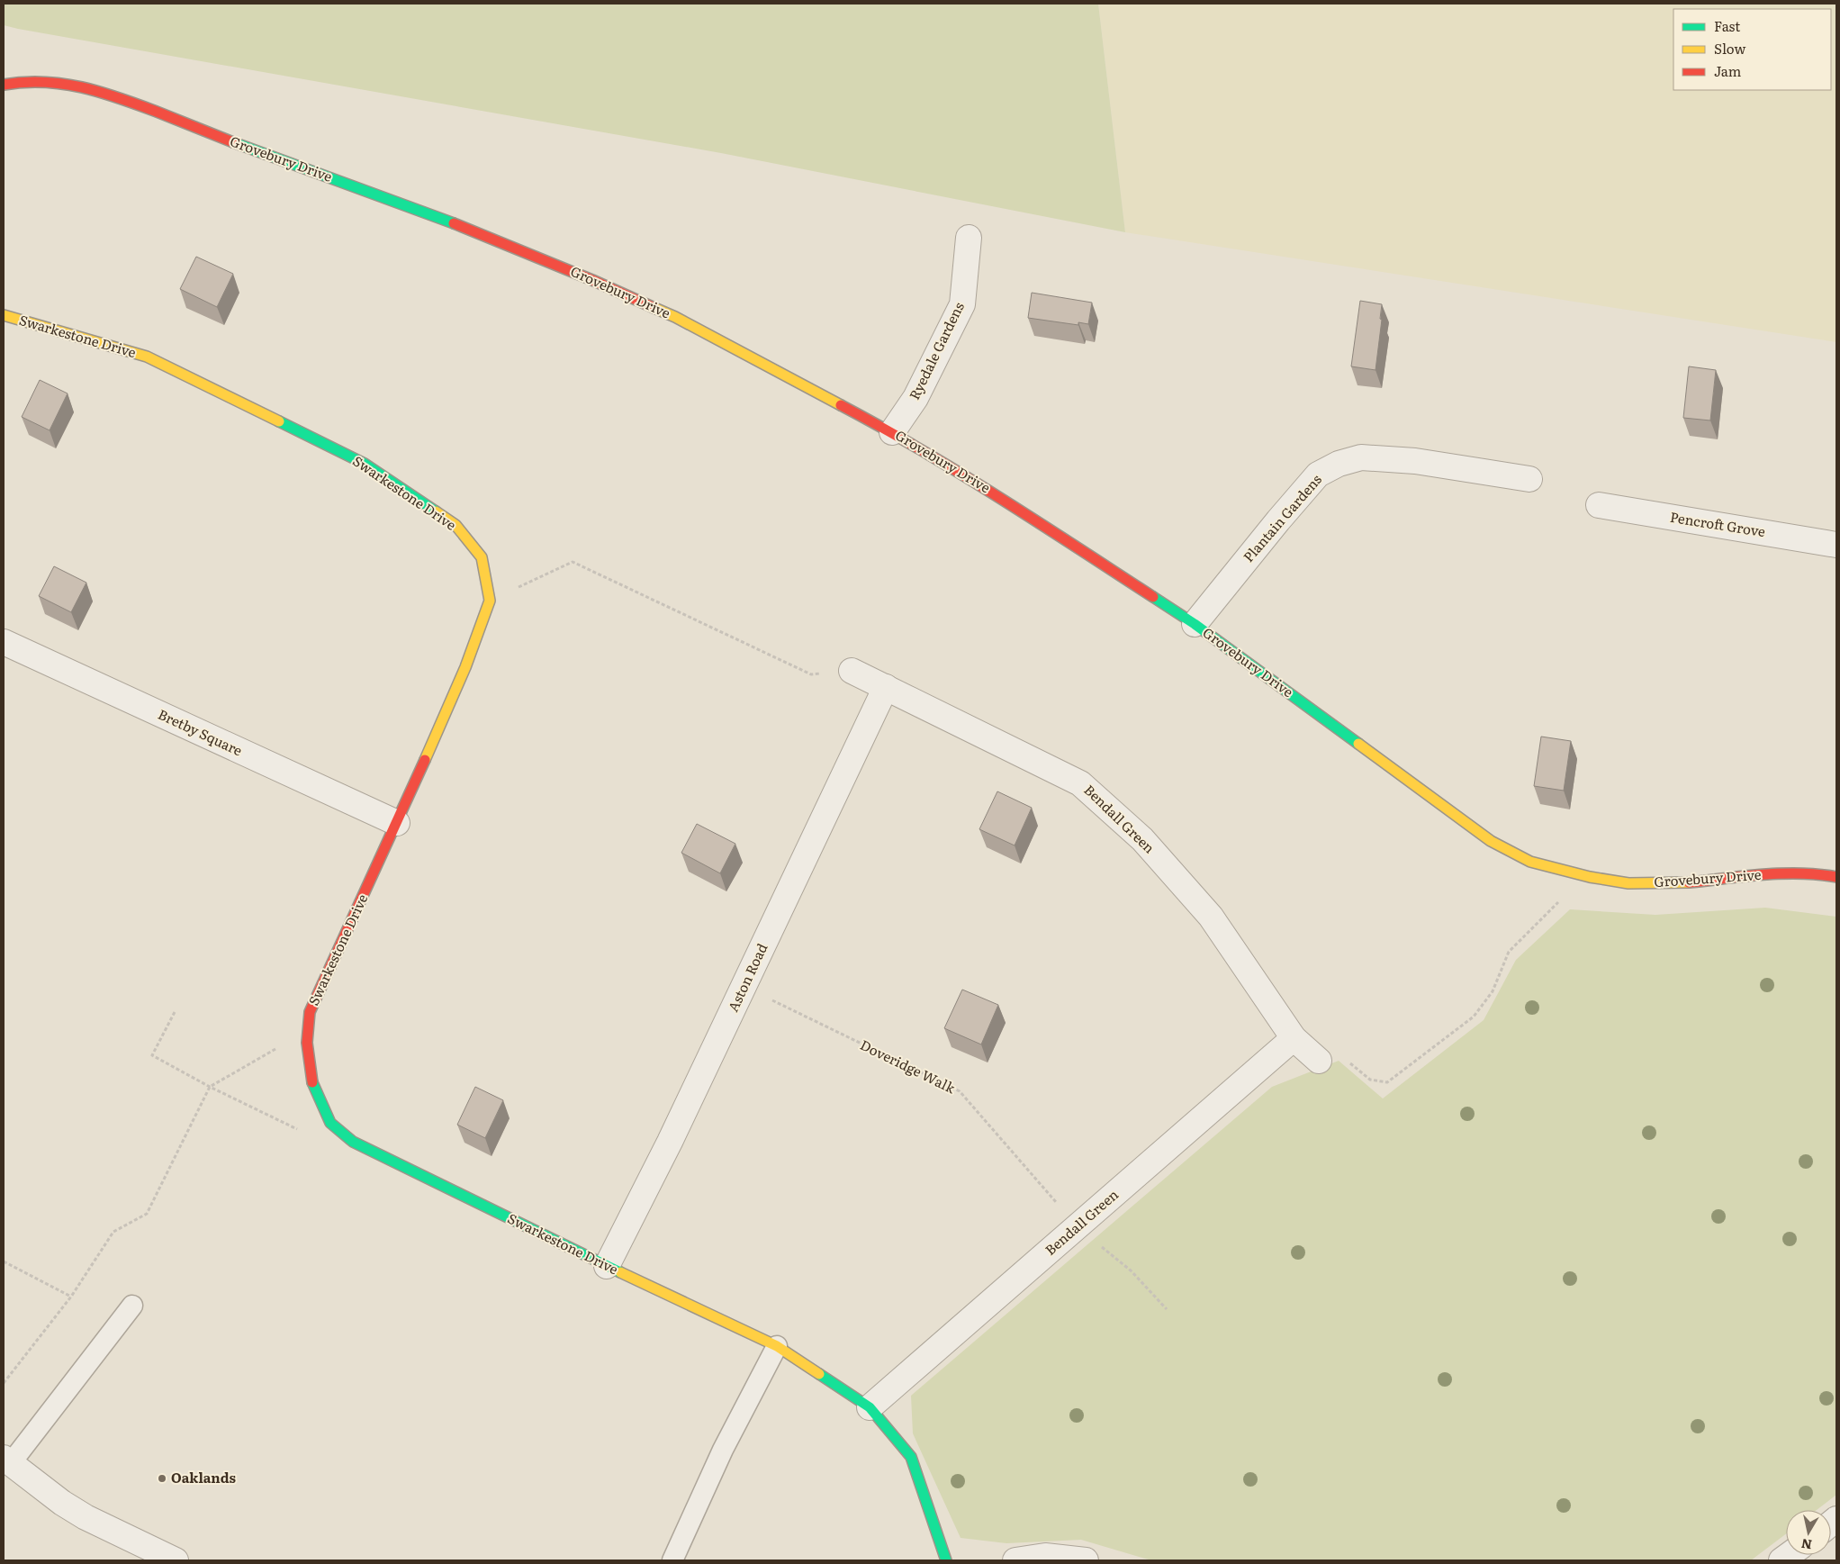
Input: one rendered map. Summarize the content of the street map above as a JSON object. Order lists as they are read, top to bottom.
{
  "streets": {
    "street": [
      "Grovebury Drive",
      "Swarkestone Drive",
      "Ryedale Gardens",
      "Plantain Gardens",
      "Pencroft Grove",
      "Bretby Square",
      "Bendall Green",
      "Aston Road"
    ],
    "path": ["Doveridge Walk"]
  },
  "crossings": [
    ["Grovebury Drive", "Ryedale Gardens"],
    ["Grovebury Drive", "Plantain Gardens"],
    ["Swarkestone Drive", "Bretby Square"],
    ["Swarkestone Drive", "Bendall Green"],
    ["Swarkestone Drive", "Aston Road"],
    ["Bendall Green", "Aston Road"],
    ["Bendall Green", "Doveridge Walk"],
    ["Aston Road", "Doveridge Walk"]
  ],
  "places": ["Oaklands"],
  "legend": ["Fast", "Slow", "Jam"],
  "north": "bottom"
}
